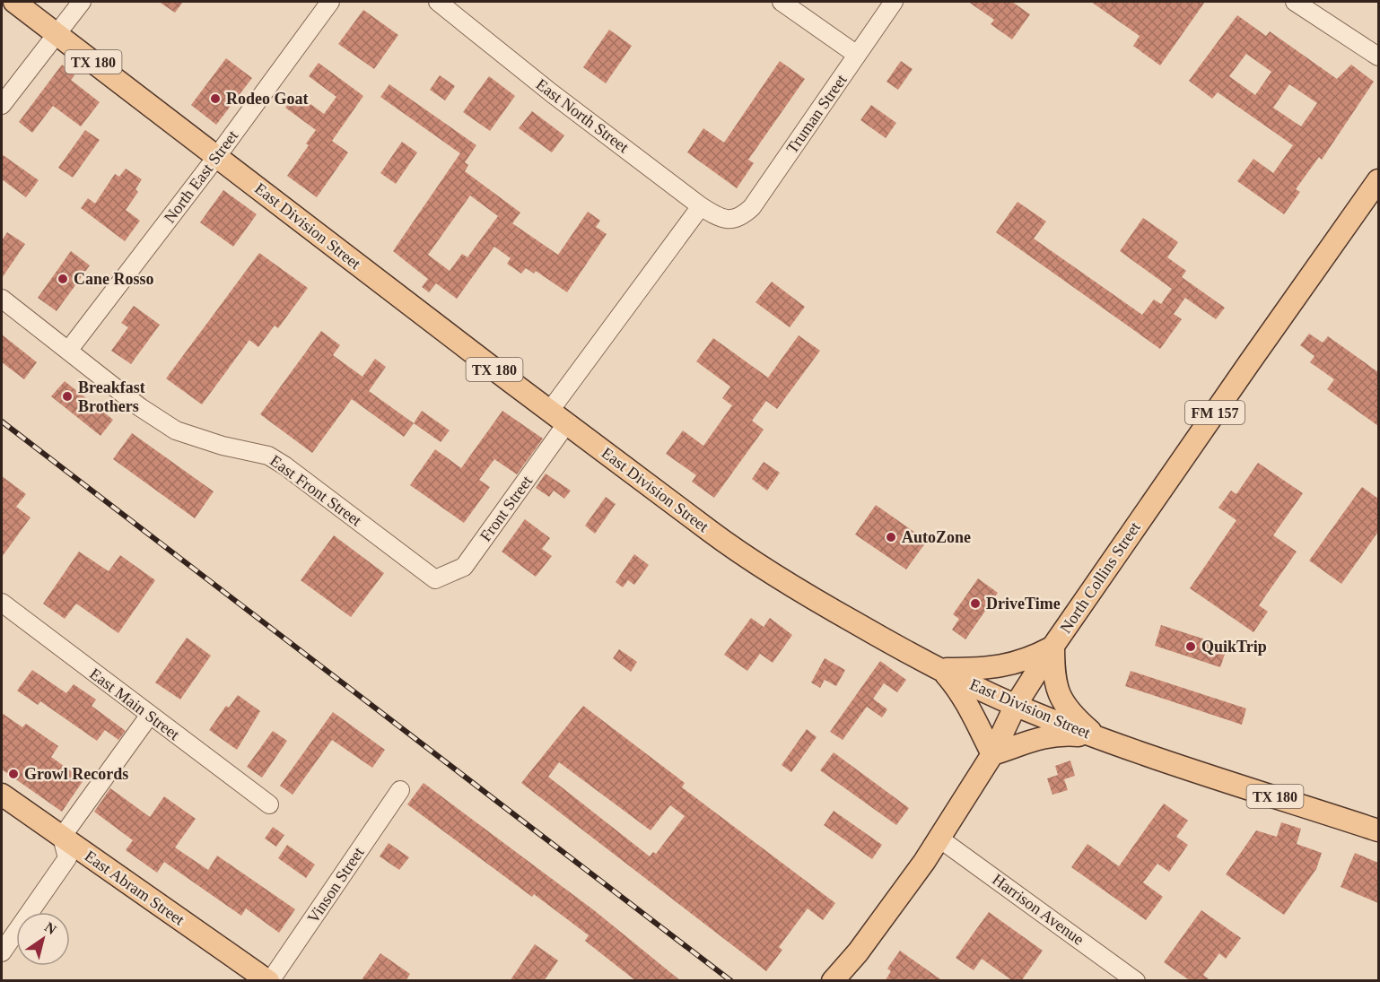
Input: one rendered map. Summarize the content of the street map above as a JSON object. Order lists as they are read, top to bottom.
{
  "streets": {
    "main road": [
      "TX 180",
      "East Division Street",
      "FM 157",
      "North Collins Street",
      "East Abram Street"
    ],
    "street": [
      "Truman Street",
      "East North Street",
      "North East Street",
      "East Front Street",
      "Front Street",
      "East Main Street",
      "Vinson Street",
      "Harrison Avenue"
    ]
  },
  "crossings": [
    ["Truman Street", "East North Street"],
    ["North East Street", "East Division Street"],
    ["North East Street", "East Front Street"],
    ["East Division Street", "Front Street"],
    ["East Division Street", "North Collins Street"],
    ["East Front Street", "Front Street"],
    ["North Collins Street", "Harrison Avenue"],
    ["Vinson Street", "East Abram Street"]
  ],
  "places": [
    "Rodeo Goat",
    "Cane Rosso",
    "Breakfast Brothers",
    "AutoZone",
    "DriveTime",
    "QuikTrip",
    "Growl Records"
  ],
  "north": "top right"
}
